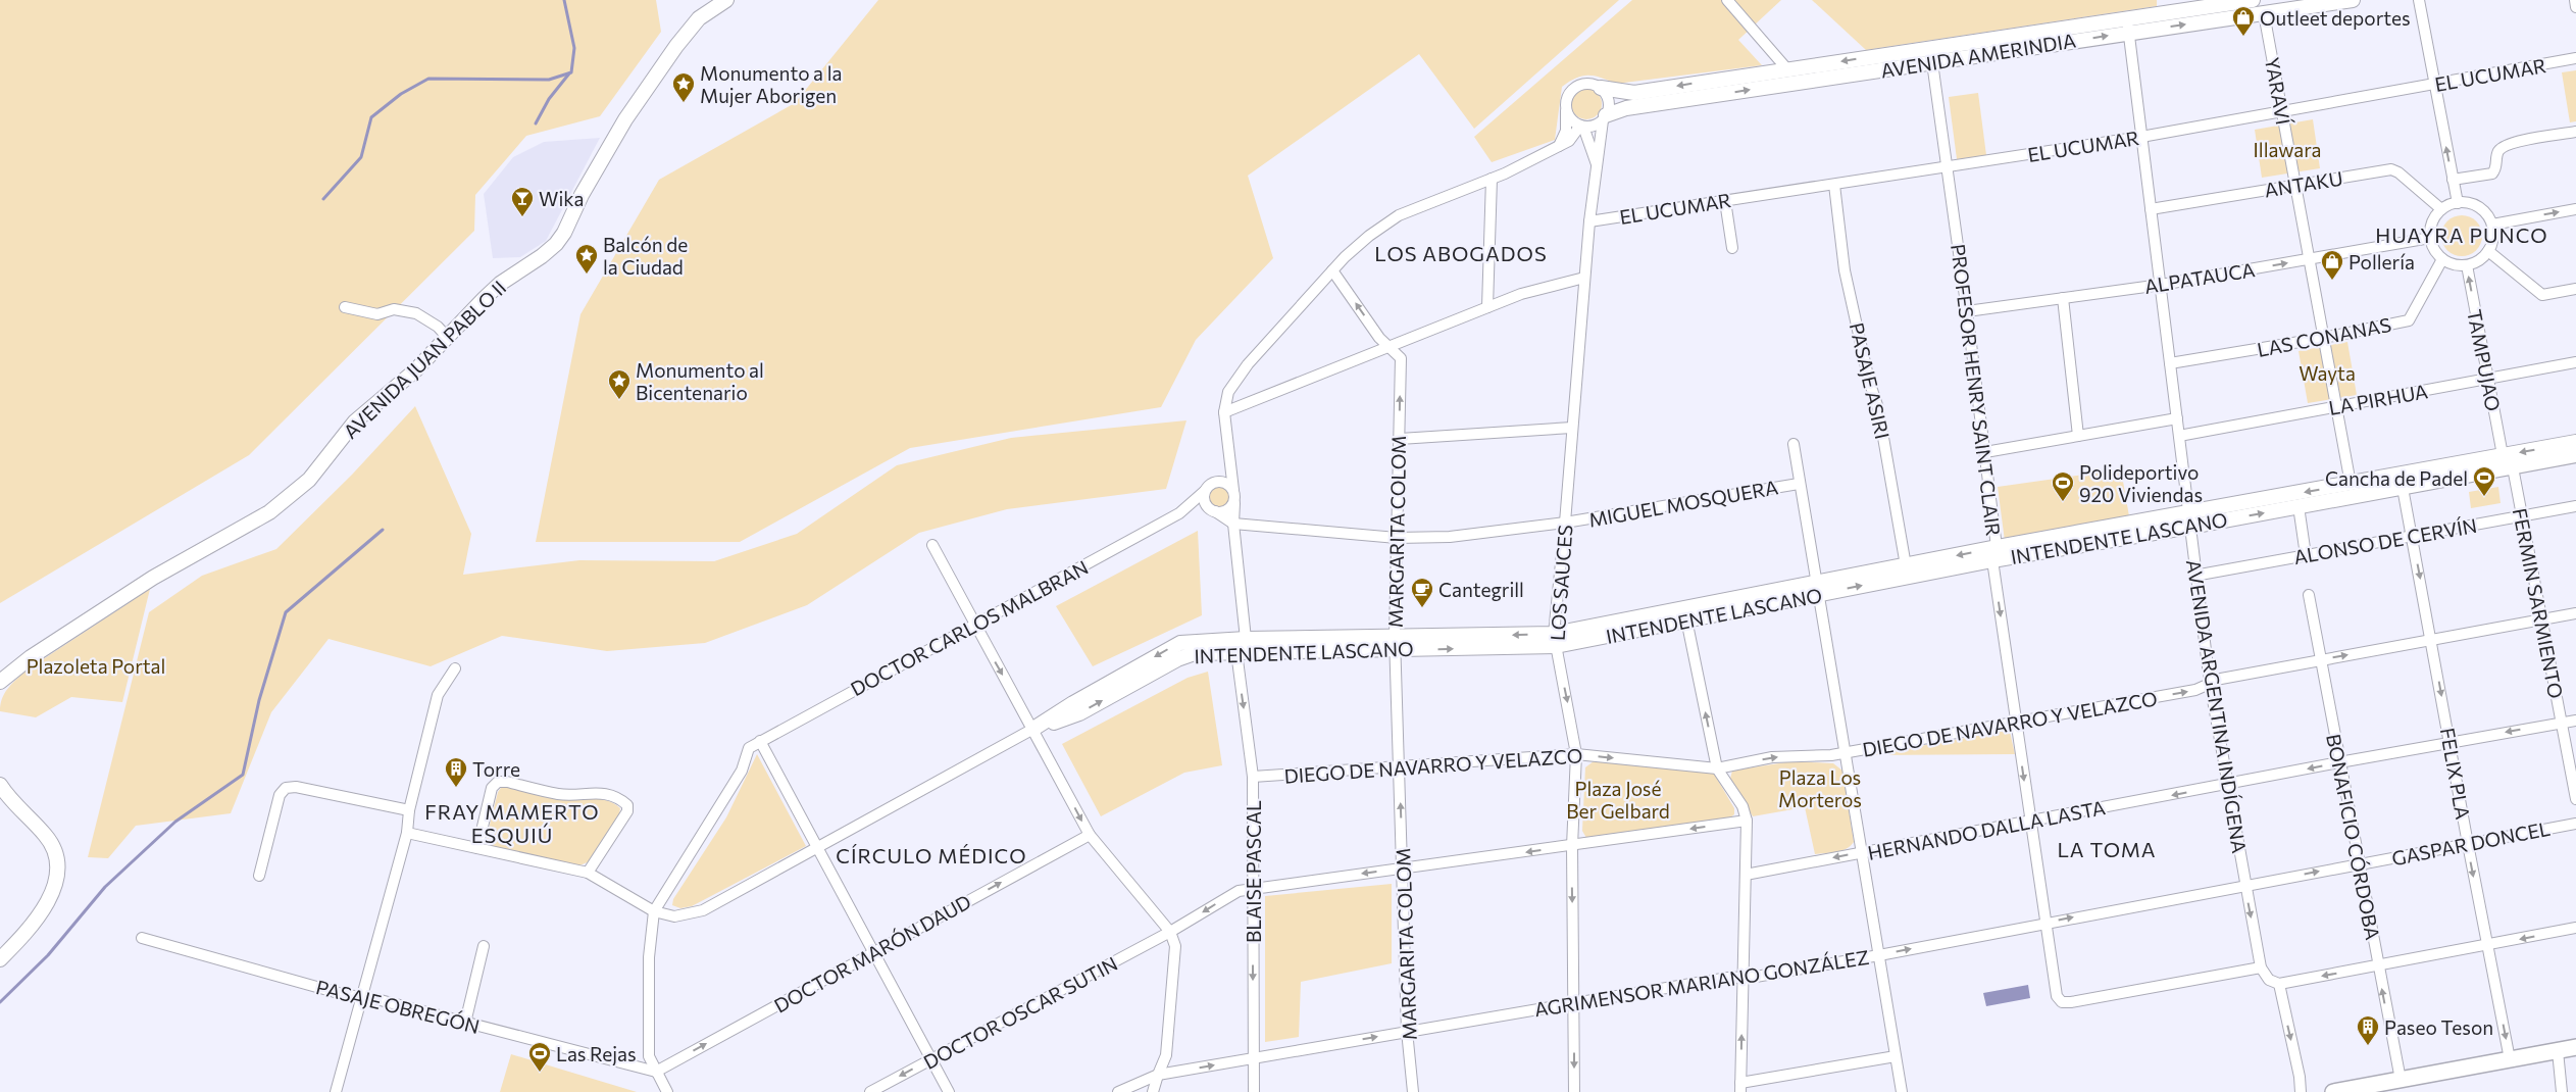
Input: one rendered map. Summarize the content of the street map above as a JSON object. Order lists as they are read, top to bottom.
{
  "streets": {
    "main road": ["AVENIDA AMERINDIA", "AVENIDA JUAN PABLO II", "INTENDENTE LASCANO"],
    "street": [
      "EL UCUMAR",
      "YARAVÍ",
      "ANTAKU",
      "ALPATAUCA",
      "LAS CONANAS",
      "TAMPUJAO",
      "PASAJE ASIRI",
      "PROFESOR HENRY SAINT CLAIR",
      "LA PIRHUA",
      "MIGUEL MOSQUERA",
      "MARGARITA COLOM",
      "ALONSO DE CERVÍN",
      "LOS SAUCES",
      "FERMIN SARMIENTO",
      "DOCTOR CARLOS MALBRAN",
      "AVENIDA ARGENTINA INDÍGENA",
      "DIEGO DE NAVARRO Y VELAZCO",
      "FELIX PLA",
      "HERNANDO DALLA LASTA",
      "BONAFICIO CÓRDOBA",
      "GASPAR DONCEL",
      "BLAISE PASCAL",
      "DOCTOR MARÓN DAUD",
      "AGRIMENSOR MARIANO GONZÁLEZ",
      "PASAJE OBREGÓN",
      "DOCTOR OSCAR SUTIN"
    ]
  },
  "crossings": [
    ["AVENIDA AMERINDIA", "YARAVÍ"],
    ["AVENIDA AMERINDIA", "PROFESOR HENRY SAINT CLAIR"],
    ["AVENIDA AMERINDIA", "LOS SAUCES"],
    ["AVENIDA AMERINDIA", "AVENIDA ARGENTINA INDÍGENA"],
    ["EL UCUMAR", "YARAVÍ"],
    ["EL UCUMAR", "PASAJE ASIRI"],
    ["EL UCUMAR", "PROFESOR HENRY SAINT CLAIR"],
    ["EL UCUMAR", "LOS SAUCES"],
    ["EL UCUMAR", "AVENIDA ARGENTINA INDÍGENA"],
    ["YARAVÍ", "ANTAKU"],
    ["YARAVÍ", "ALPATAUCA"],
    ["YARAVÍ", "LAS CONANAS"],
    ["YARAVÍ", "LA PIRHUA"],
    ["YARAVÍ", "INTENDENTE LASCANO"],
    ["ANTAKU", "ALPATAUCA"],
    ["ANTAKU", "LAS CONANAS"],
    ["ANTAKU", "TAMPUJAO"],
    ["ANTAKU", "AVENIDA ARGENTINA INDÍGENA"],
    ["ALPATAUCA", "LAS CONANAS"],
    ["ALPATAUCA", "TAMPUJAO"],
    ["ALPATAUCA", "PROFESOR HENRY SAINT CLAIR"],
    ["ALPATAUCA", "AVENIDA ARGENTINA INDÍGENA"],
    ["LAS CONANAS", "TAMPUJAO"],
    ["LAS CONANAS", "AVENIDA ARGENTINA INDÍGENA"],
    ["TAMPUJAO", "LA PIRHUA"],
    ["TAMPUJAO", "INTENDENTE LASCANO"],
    ["PASAJE ASIRI", "INTENDENTE LASCANO"],
    ["PROFESOR HENRY SAINT CLAIR", "INTENDENTE LASCANO"],
    ["PROFESOR HENRY SAINT CLAIR", "AVENIDA ARGENTINA INDÍGENA"],
    ["PROFESOR HENRY SAINT CLAIR", "DIEGO DE NAVARRO Y VELAZCO"],
    ["PROFESOR HENRY SAINT CLAIR", "HERNANDO DALLA LASTA"],
    ["PROFESOR HENRY SAINT CLAIR", "AGRIMENSOR MARIANO GONZÁLEZ"],
    ["LA PIRHUA", "AVENIDA ARGENTINA INDÍGENA"],
    ["MIGUEL MOSQUERA", "MARGARITA COLOM"],
    ["MIGUEL MOSQUERA", "LOS SAUCES"],
    ["MARGARITA COLOM", "INTENDENTE LASCANO"],
    ["MARGARITA COLOM", "DIEGO DE NAVARRO Y VELAZCO"],
    ["MARGARITA COLOM", "AGRIMENSOR MARIANO GONZÁLEZ"],
    ["INTENDENTE LASCANO", "LOS SAUCES"],
    ["INTENDENTE LASCANO", "FERMIN SARMIENTO"],
    ["INTENDENTE LASCANO", "AVENIDA ARGENTINA INDÍGENA"],
    ["INTENDENTE LASCANO", "FELIX PLA"],
    ["INTENDENTE LASCANO", "BLAISE PASCAL"],
    ["ALONSO DE CERVÍN", "FERMIN SARMIENTO"],
    ["ALONSO DE CERVÍN", "AVENIDA ARGENTINA INDÍGENA"],
    ["ALONSO DE CERVÍN", "FELIX PLA"],
    ["LOS SAUCES", "DIEGO DE NAVARRO Y VELAZCO"],
    ["LOS SAUCES", "AGRIMENSOR MARIANO GONZÁLEZ"],
    ["FERMIN SARMIENTO", "DIEGO DE NAVARRO Y VELAZCO"],
    ["FERMIN SARMIENTO", "HERNANDO DALLA LASTA"],
    ["AVENIDA ARGENTINA INDÍGENA", "DIEGO DE NAVARRO Y VELAZCO"],
    ["AVENIDA ARGENTINA INDÍGENA", "HERNANDO DALLA LASTA"],
    ["AVENIDA ARGENTINA INDÍGENA", "GASPAR DONCEL"],
    ["AVENIDA ARGENTINA INDÍGENA", "AGRIMENSOR MARIANO GONZÁLEZ"],
    ["DIEGO DE NAVARRO Y VELAZCO", "FELIX PLA"],
    ["DIEGO DE NAVARRO Y VELAZCO", "BONAFICIO CÓRDOBA"],
    ["DIEGO DE NAVARRO Y VELAZCO", "BLAISE PASCAL"],
    ["FELIX PLA", "HERNANDO DALLA LASTA"],
    ["FELIX PLA", "GASPAR DONCEL"],
    ["HERNANDO DALLA LASTA", "BONAFICIO CÓRDOBA"],
    ["BONAFICIO CÓRDOBA", "GASPAR DONCEL"],
    ["GASPAR DONCEL", "AGRIMENSOR MARIANO GONZÁLEZ"],
    ["BLAISE PASCAL", "AGRIMENSOR MARIANO GONZÁLEZ"],
    ["DOCTOR MARÓN DAUD", "PASAJE OBREGÓN"]
  ],
  "one_way": [
    "TAMPUJAO",
    "LOS SAUCES",
    "DIEGO DE NAVARRO Y VELAZCO",
    "FELIX PLA",
    "HERNANDO DALLA LASTA",
    "DOCTOR MARÓN DAUD",
    "AGRIMENSOR MARIANO GONZÁLEZ"
  ],
  "districts": [
    "HUAYRA PUNCO",
    "LOS ABOGADOS",
    "FRAY MAMERTO ESQUIÚ",
    "LA TOMA",
    "CÍRCULO MÉDICO"
  ],
  "parks": [
    "Illawara",
    "Wayta",
    "Plazoleta Portal",
    "Plaza Los Morteros",
    "Plaza José Ber Gelbard"
  ],
  "places": {
    "shop": ["Outleet deportes", "Pollería"],
    "place": ["Monumento a la Mujer Aborigen", "Balcón de la Ciudad", "Monumento al Bicentenario"],
    "bar": ["Wika"],
    "sports": ["Cancha de Padel", "Polideportivo 920 Viviendas", "Las Rejas"],
    "cafe": ["Cantegrill"],
    "building": ["Torre", "Paseo Teson"]
  }
}
